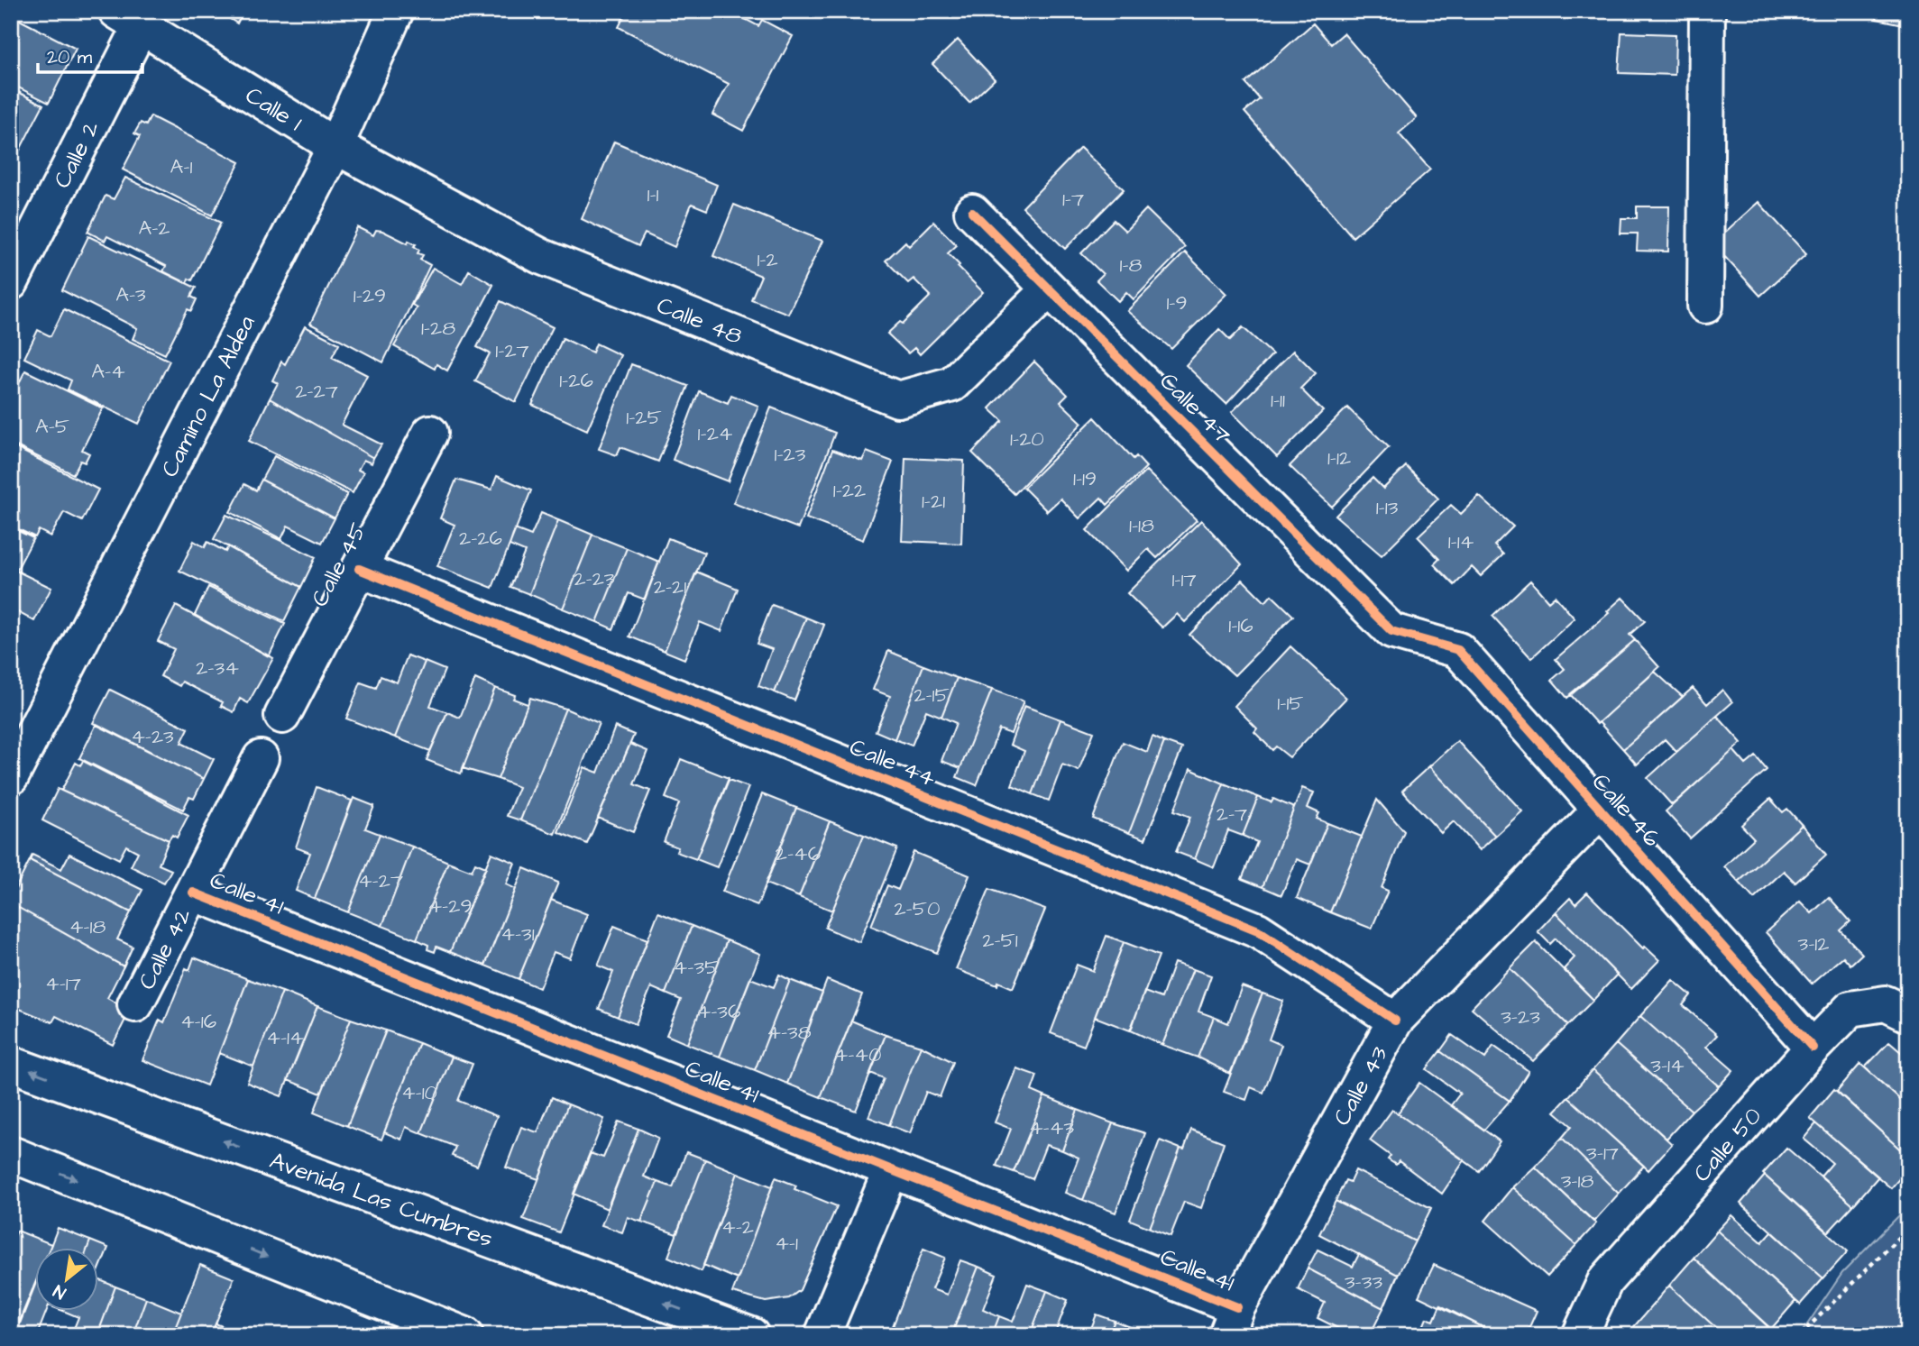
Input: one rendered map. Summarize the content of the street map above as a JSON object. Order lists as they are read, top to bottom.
{
  "streets": {
    "main road": [
      "Calle 1",
      "Calle 2",
      "Calle 48",
      "Camino La Aldea",
      "Calle 47",
      "Calle 45",
      "Calle 44",
      "Calle 46",
      "Calle 41",
      "Calle 42",
      "Calle 43",
      "Calle 50",
      "Avenida Las Cumbres"
    ]
  },
  "crossings": [
    ["Calle 1", "Calle 2"],
    ["Calle 1", "Calle 48"],
    ["Calle 1", "Camino La Aldea"],
    ["Calle 48", "Camino La Aldea"],
    ["Calle 48", "Calle 47"],
    ["Calle 47", "Calle 46"],
    ["Calle 45", "Calle 44"],
    ["Calle 44", "Calle 43"],
    ["Calle 46", "Calle 43"],
    ["Calle 46", "Calle 50"],
    ["Calle 41", "Calle 42"],
    ["Calle 41", "Calle 43"]
  ],
  "house_numbers": [
    "A-1",
    "1-1",
    "1-7",
    "A-2",
    "1-2",
    "1-8",
    "A-3",
    "1-29",
    "1-9",
    "1-28",
    "1-27",
    "A-4",
    "1-26",
    "2-27",
    "1-11",
    "1-25",
    "A-5",
    "1-24",
    "1-20",
    "1-23",
    "1-12",
    "1-19",
    "1-22",
    "1-21",
    "1-13",
    "1-18",
    "2-26",
    "1-14",
    "2-23",
    "1-17",
    "2-21",
    "1-16",
    "2-34",
    "2-15",
    "1-15",
    "4-23",
    "2-7",
    "2-46",
    "4-27",
    "4-29",
    "2-50",
    "4-18",
    "4-31",
    "2-51",
    "3-12",
    "4-35",
    "4-17",
    "4-36",
    "3-23",
    "4-16",
    "4-38",
    "4-14",
    "4-40",
    "3-14",
    "4-10",
    "4-43",
    "3-17",
    "3-18",
    "4-2",
    "4-1",
    "3-33"
  ],
  "scale_bar": "20 m",
  "north": "bottom left"
}
